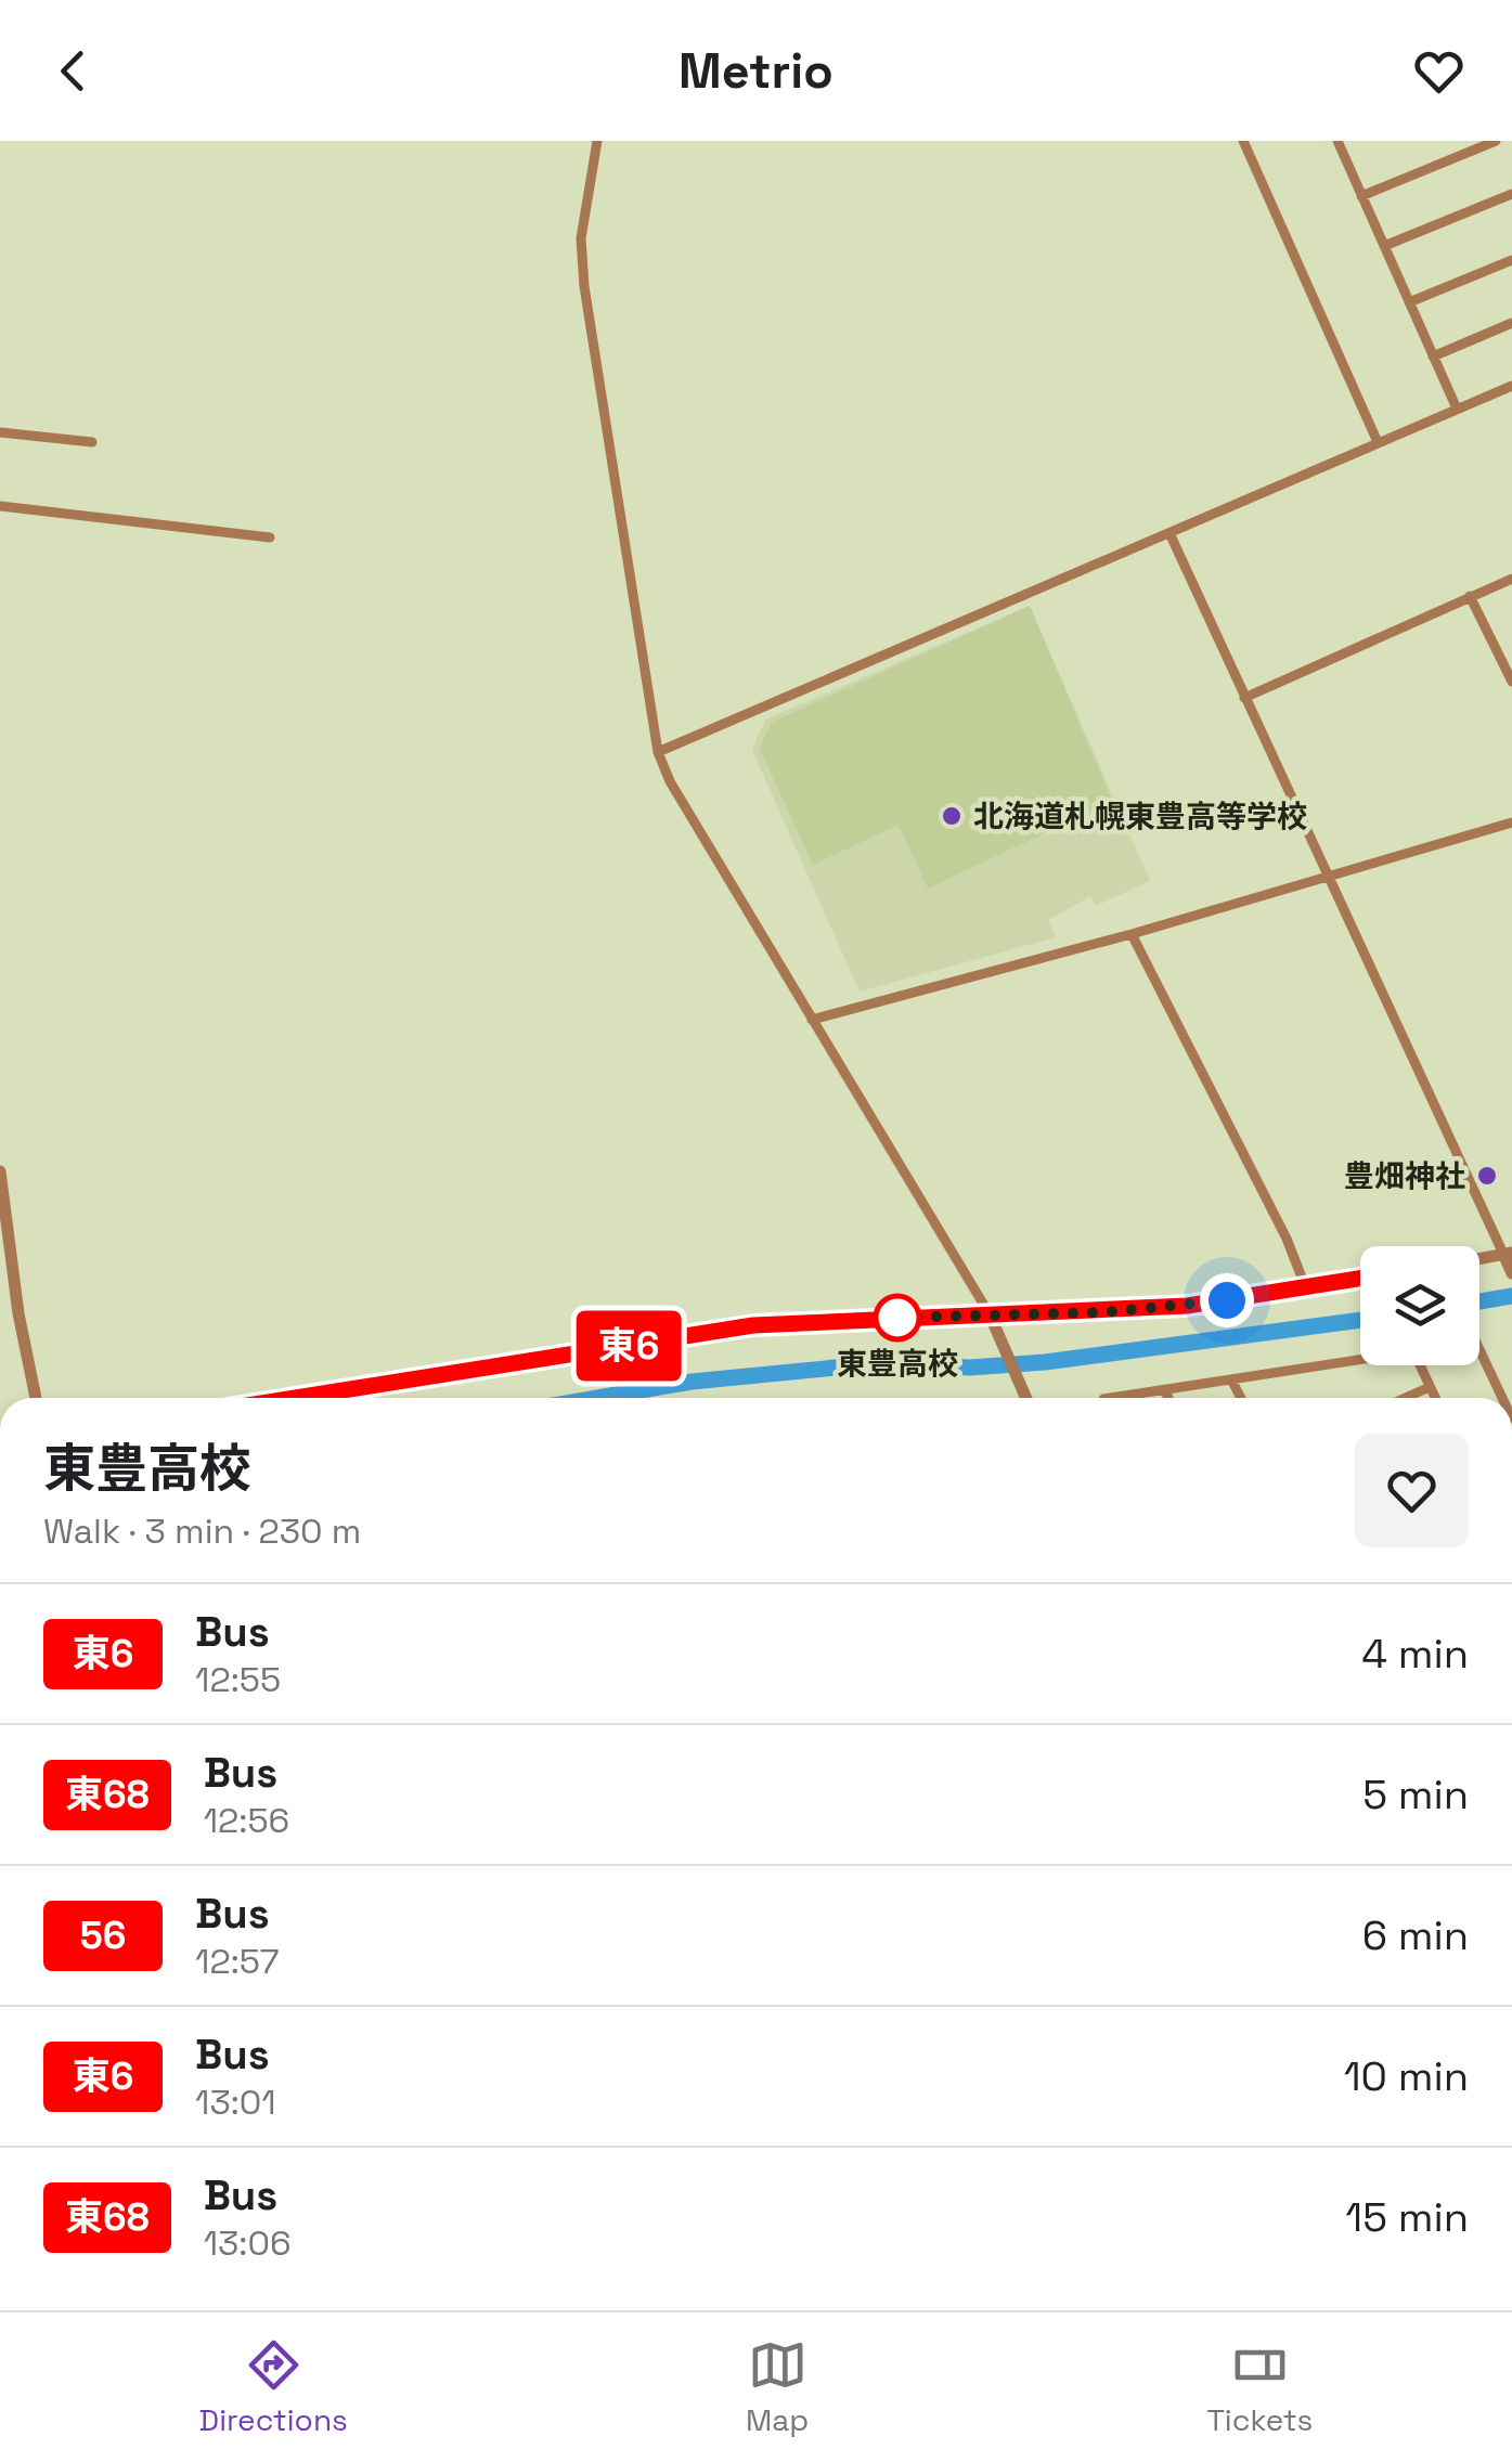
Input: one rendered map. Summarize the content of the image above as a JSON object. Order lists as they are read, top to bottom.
{
  "places": ["北海道札幌東豊高等学校", "豊畑神社", "東豊高校"],
  "lines": ["bus line 東6"],
  "page": {
    "header": "Metrio",
    "on_map": "東6",
    "heading": ["東豊高校", "Walk · 3 min · 230 m"],
    "list": [
      {
        "mark": "東6",
        "name": "Bus",
        "note": "12:55",
        "value": "4 min"
      },
      {
        "mark": "東68",
        "name": "Bus",
        "note": "12:56",
        "value": "5 min"
      },
      {
        "mark": "56",
        "name": "Bus",
        "note": "12:57",
        "value": "6 min"
      },
      {
        "mark": "東6",
        "name": "Bus",
        "note": "13:01",
        "value": "10 min"
      },
      {
        "mark": "東68",
        "name": "Bus",
        "note": "13:06",
        "value": "15 min"
      }
    ],
    "tabs": ["Directions", "Map", "Tickets"]
  }
}
